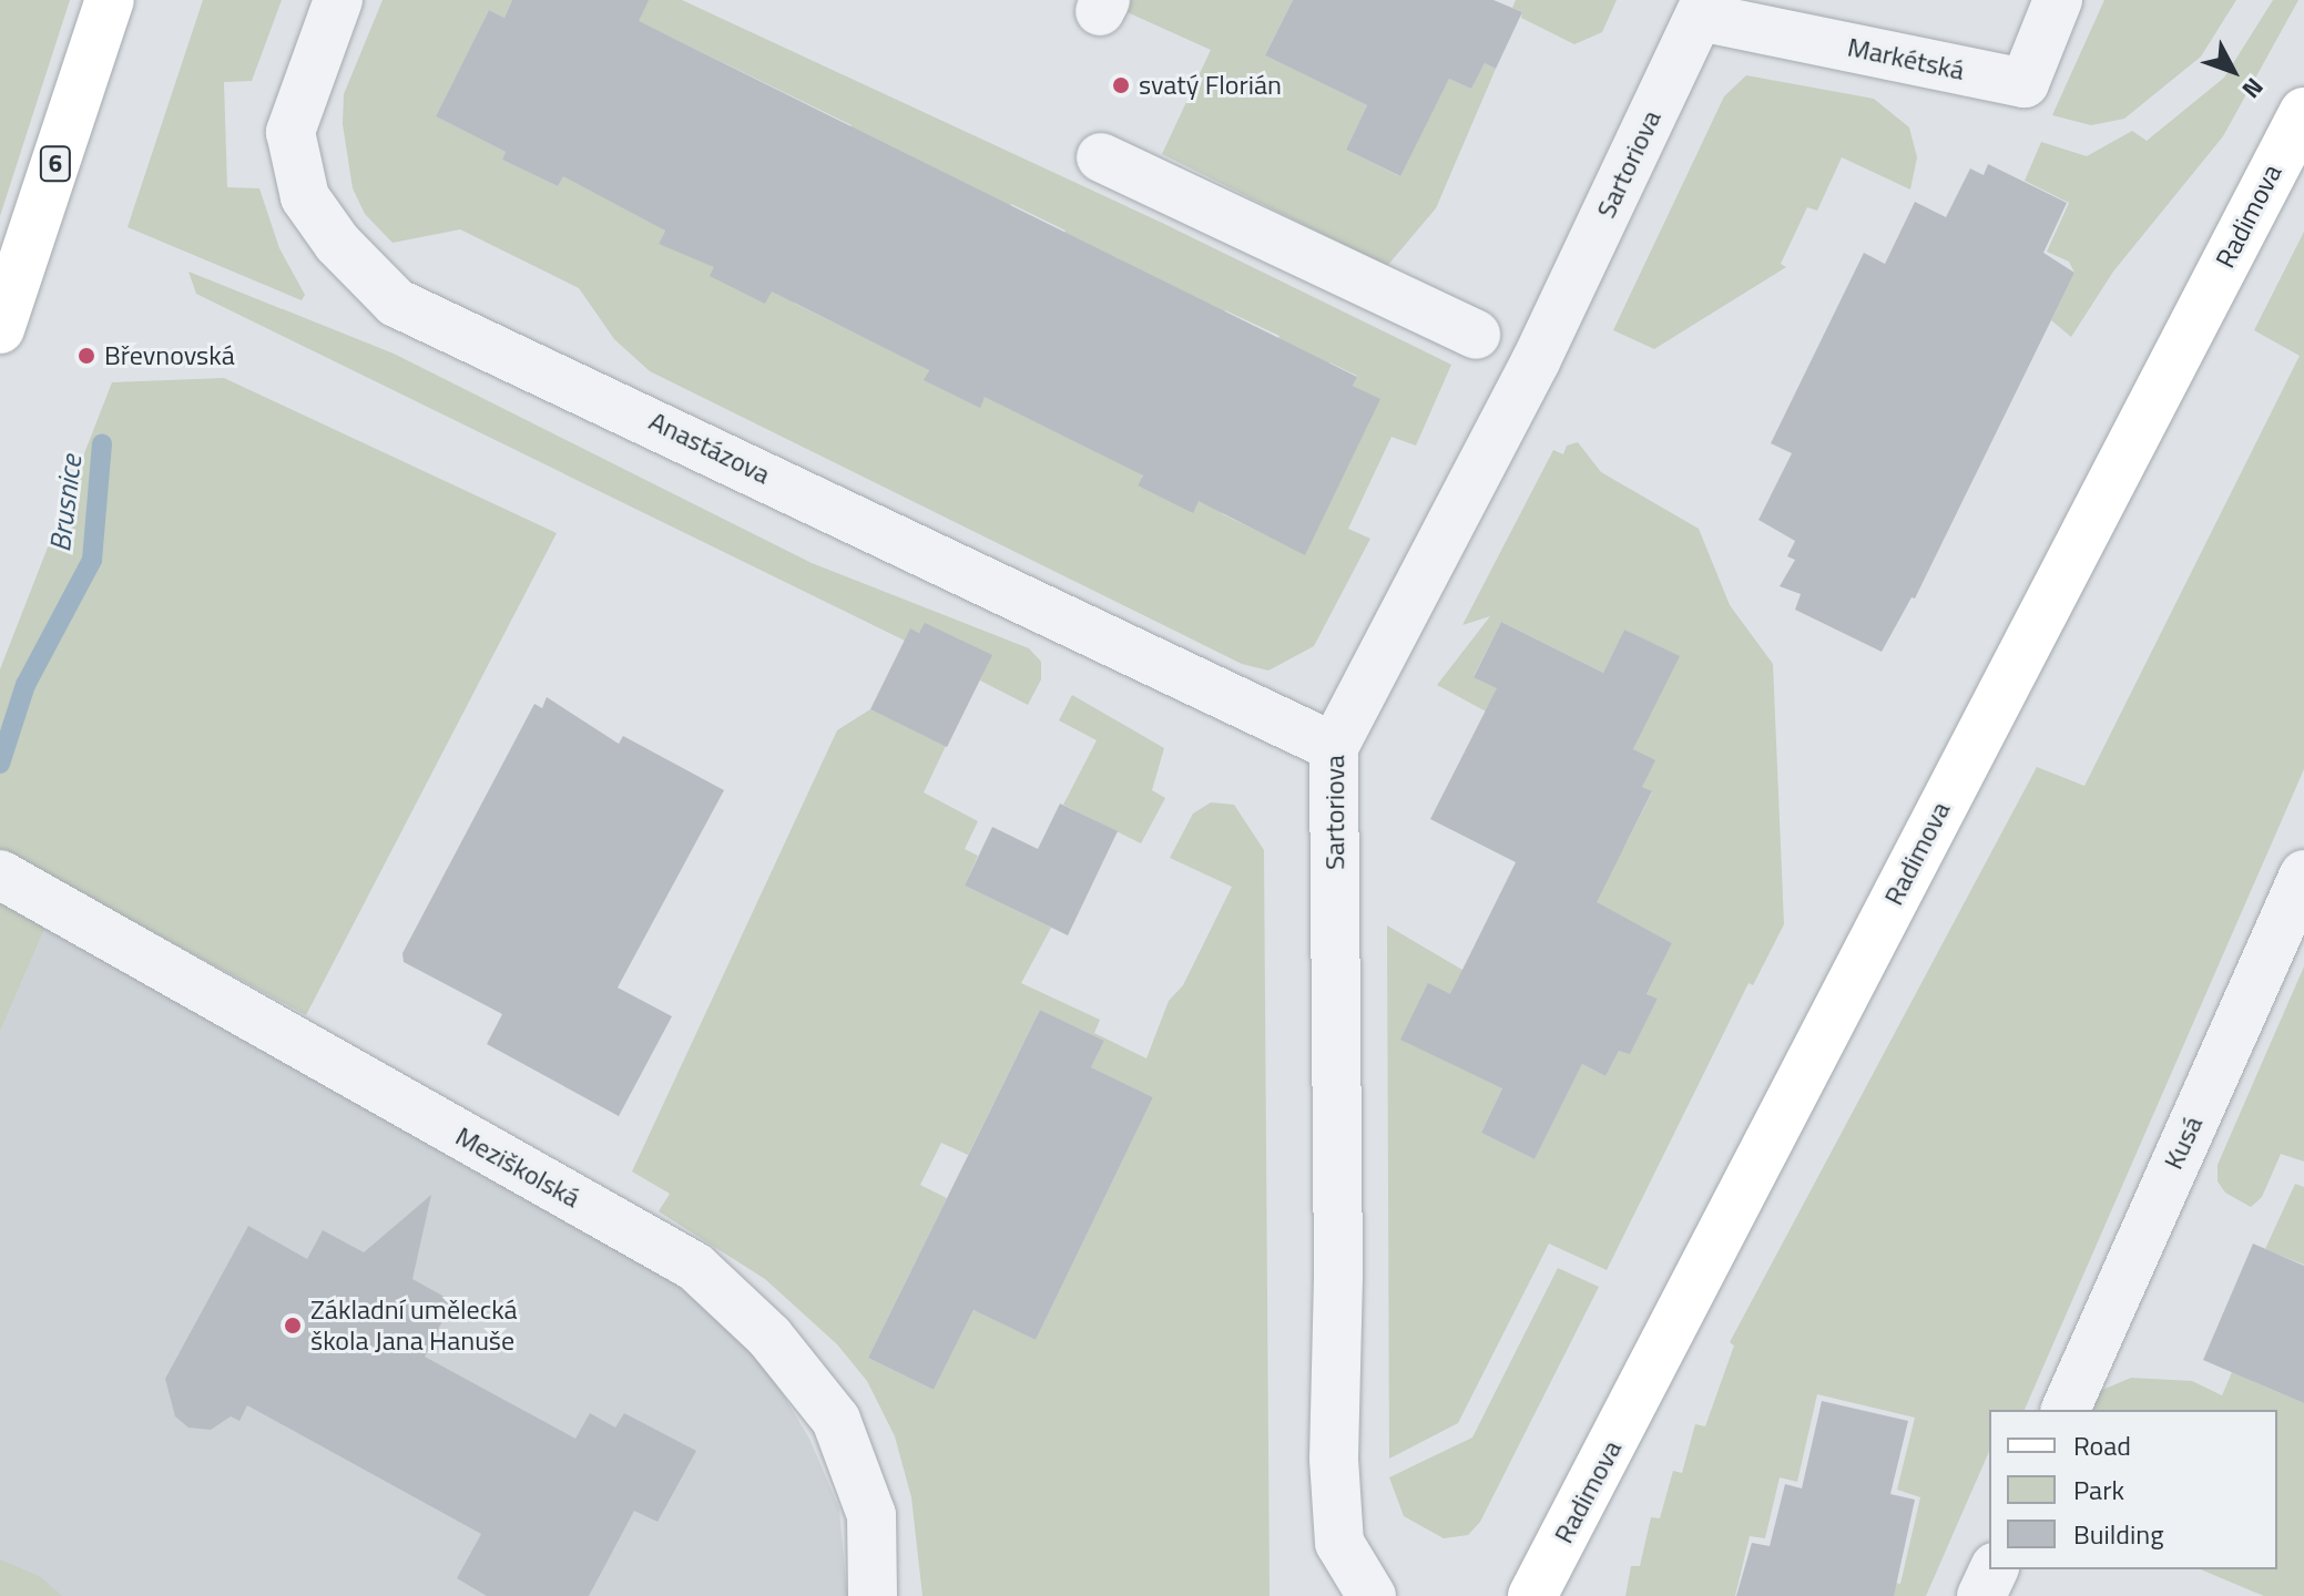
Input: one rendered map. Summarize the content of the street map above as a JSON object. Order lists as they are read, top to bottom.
{
  "streets": {
    "street": [
      "Markétská",
      "6",
      "Sartoriova",
      "Radimova",
      "Anastázova",
      "Kusá",
      "Meziškolská"
    ]
  },
  "crossings": [
    ["Markétská", "Sartoriova"],
    ["Sartoriova", "Anastázova"]
  ],
  "water": ["Brusnice"],
  "places": ["svatý Florián", "Břevnovská", "Základní umělecká škola Jana Hanuše"],
  "legend": ["Road", "Park", "Building"],
  "north": "bottom right"
}
